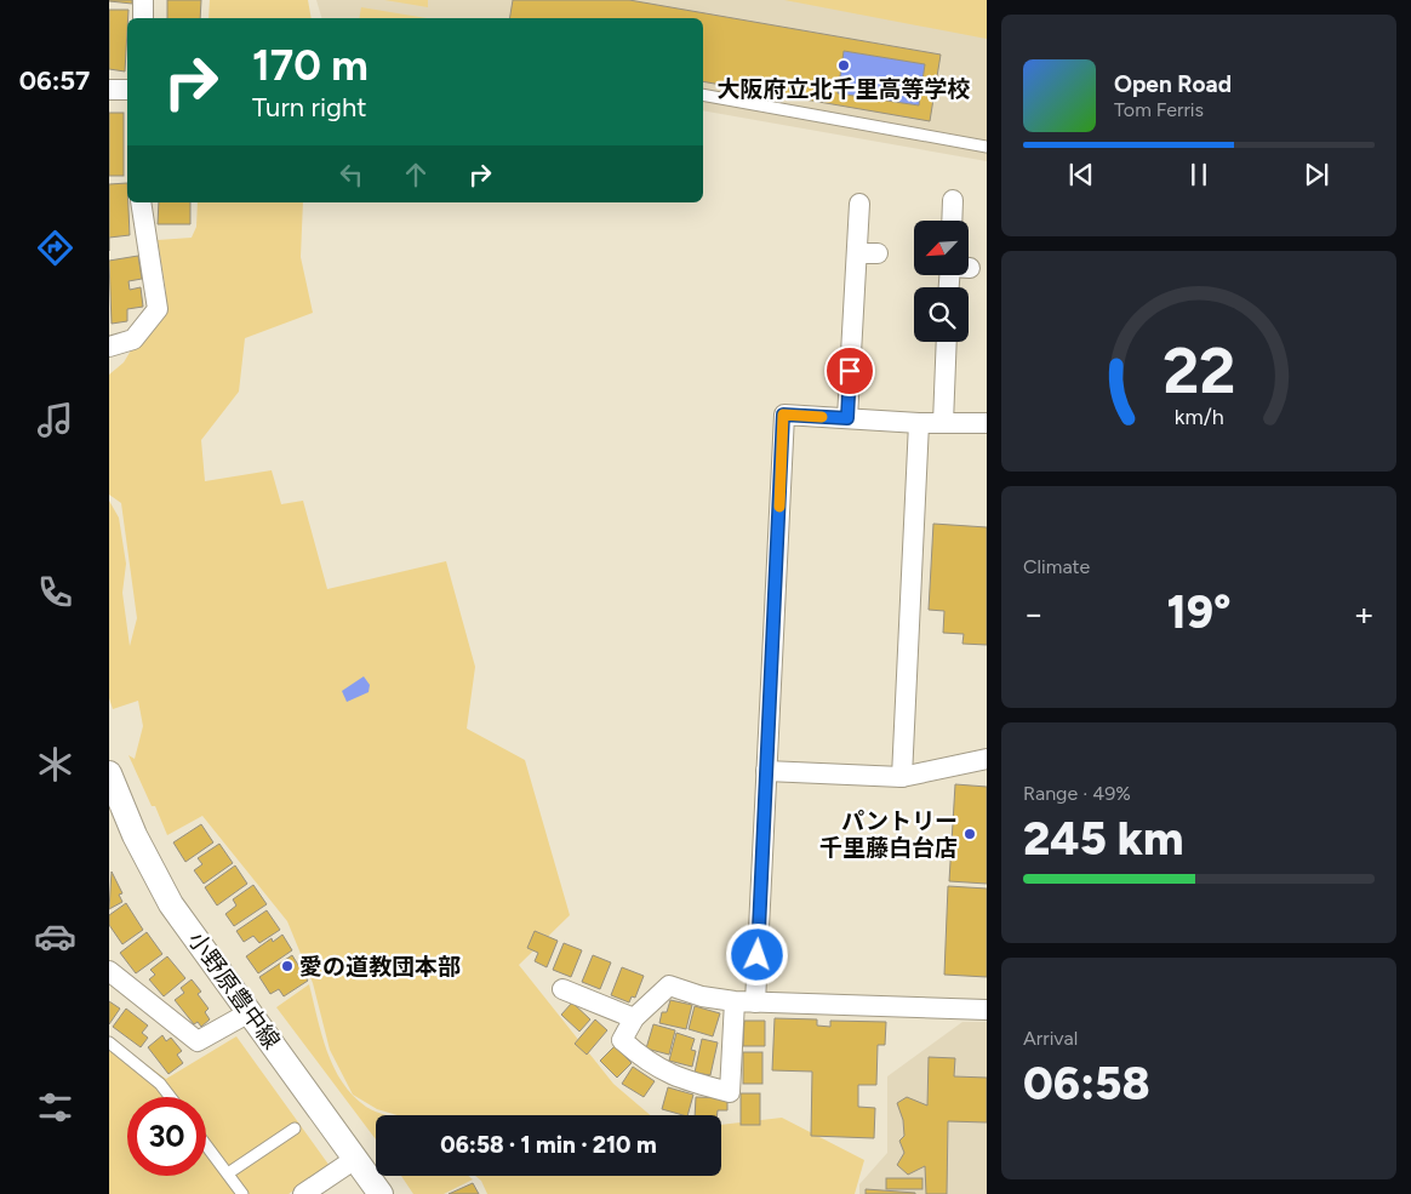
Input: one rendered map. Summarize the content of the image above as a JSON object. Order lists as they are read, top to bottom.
{
  "streets": {
    "street": ["小野原豊中線"]
  },
  "places": ["大阪府立北千里高等学校", "パントリー 千里藤白台店", "愛の道教団本部"],
  "north": "bottom left",
  "page": {
    "tabs": "06:57",
    "turn": ["170 m", "Turn right"],
    "song": ["Open Road", "Tom Ferris"],
    "tile": [
      "Climate",
      ["Range · 49%", "245 km"],
      ["Arrival", "06:58"]
    ],
    "heat": ["−", "19°", "+"],
    "limit": "30",
    "trip": "06:58 · 1 min · 210 m",
    "gauge": ["22", "km/h"]
  }
}
